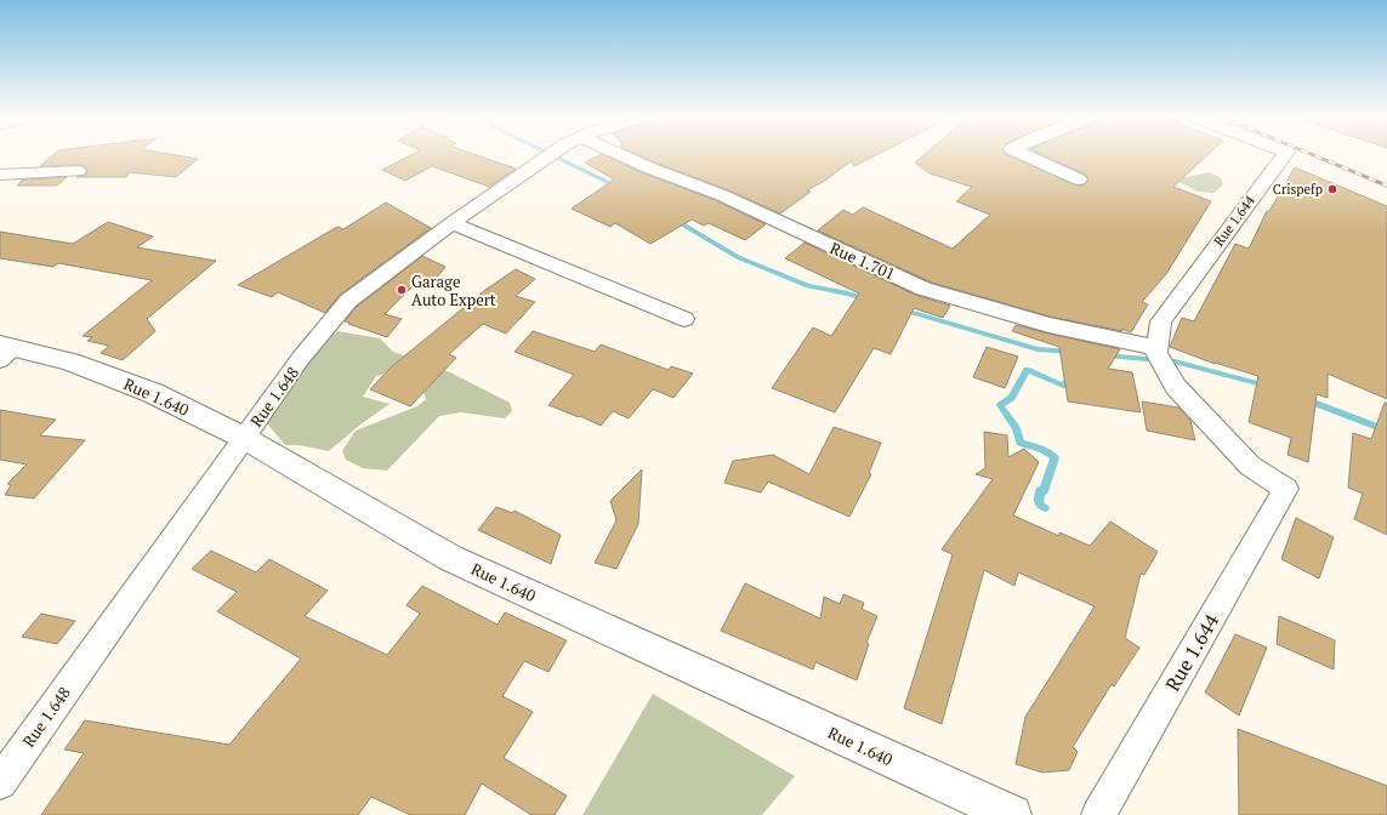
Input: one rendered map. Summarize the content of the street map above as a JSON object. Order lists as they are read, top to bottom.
{
  "streets": {
    "street": [
      "Rue 1.644",
      "Rue 1.701",
      "Rue 1.640",
      "Rue 1.648"
    ]
  },
  "crossings": [
    ["Rue 1.644", "Rue 1.701"],
    ["Rue 1.640", "Rue 1.648"]
  ],
  "places": ["Crispefp", "Garage Auto Expert"]
}
